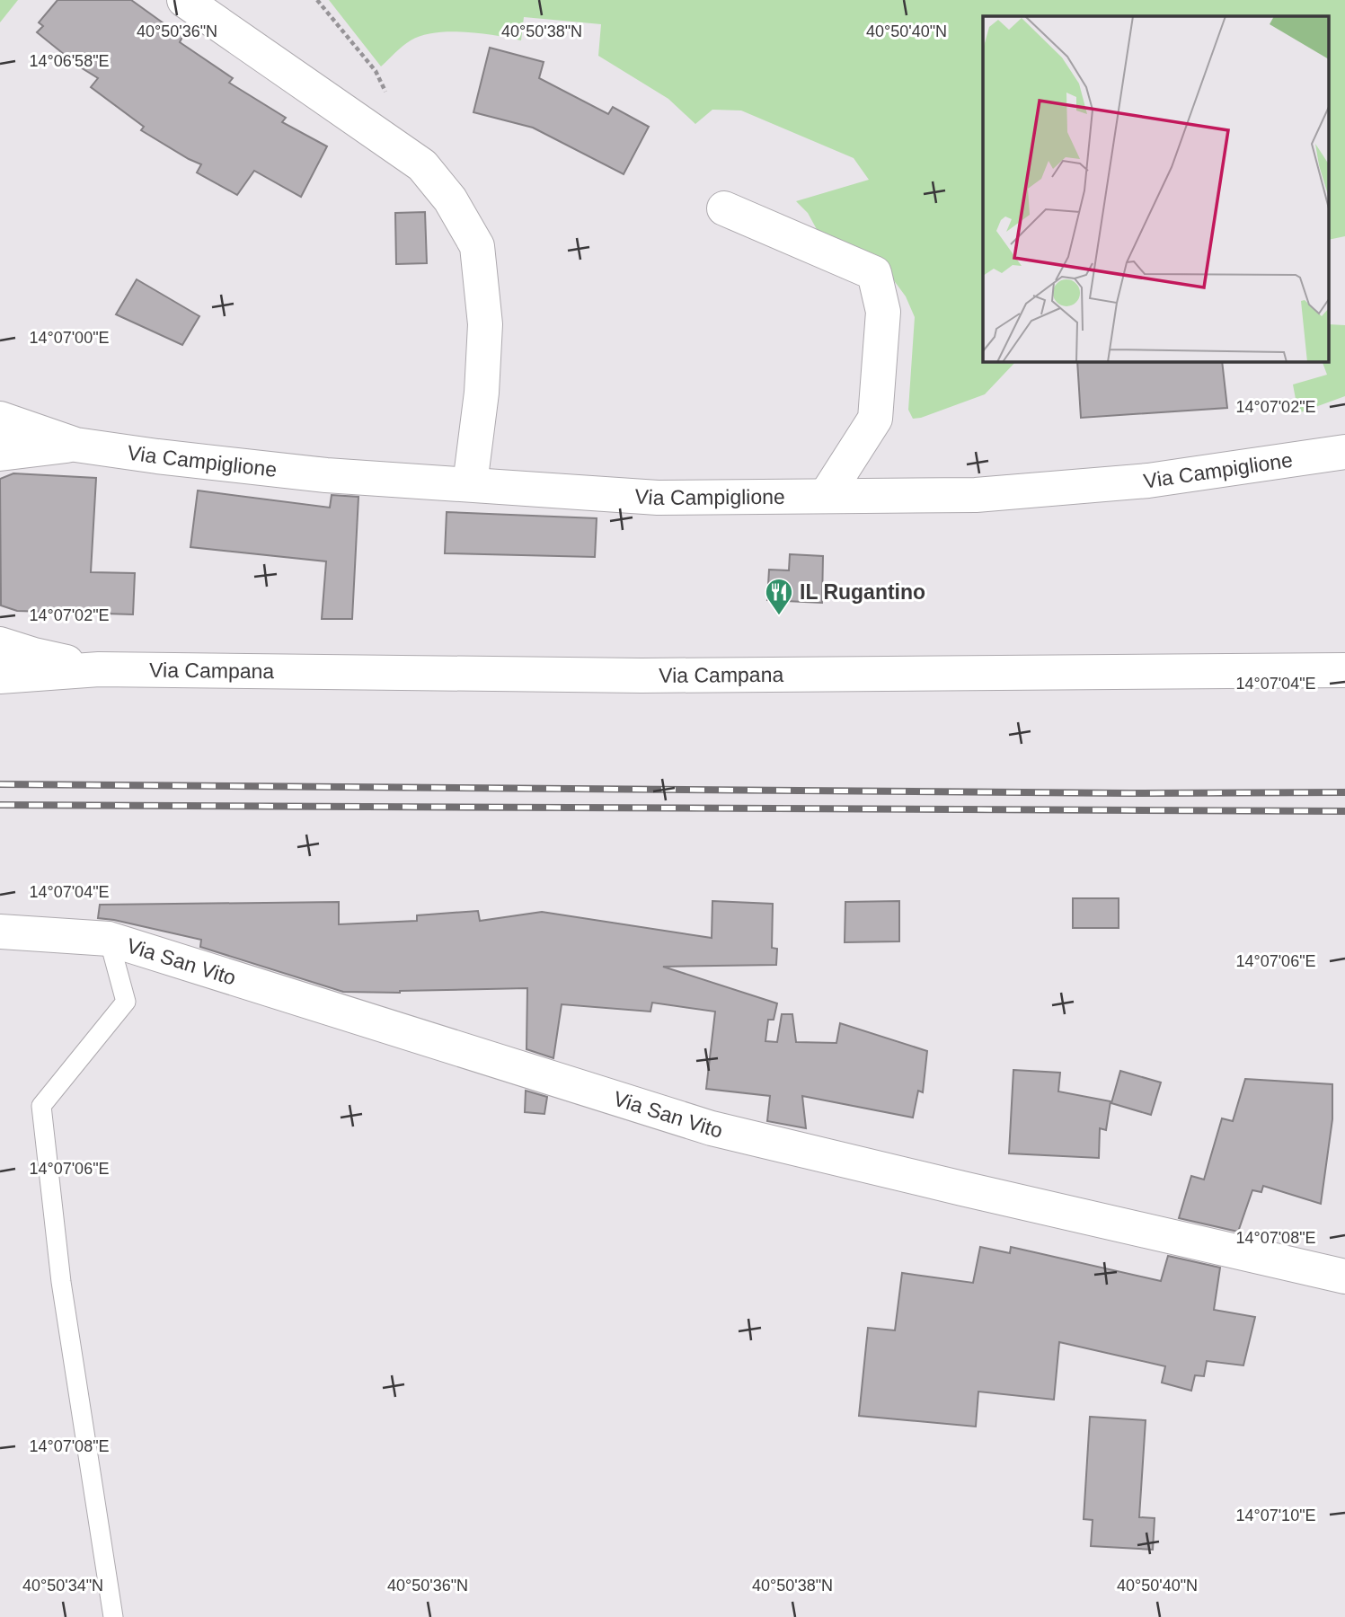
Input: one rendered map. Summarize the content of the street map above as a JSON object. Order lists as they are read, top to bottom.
{
  "streets": {
    "street": ["Via Campiglione", "Via Campana", "Via San Vito"]
  },
  "places": {
    "restaurant": ["IL Rugantino"]
  },
  "coordinates": [
    "40°50'36\"N",
    "40°50'38\"N",
    "40°50'40\"N",
    "14°06'58\"E",
    "14°07'00\"E",
    "14°07'02\"E",
    "14°07'04\"E",
    "14°07'06\"E",
    "14°07'08\"E",
    "14°07'10\"E",
    "40°50'34\"N"
  ]
}
